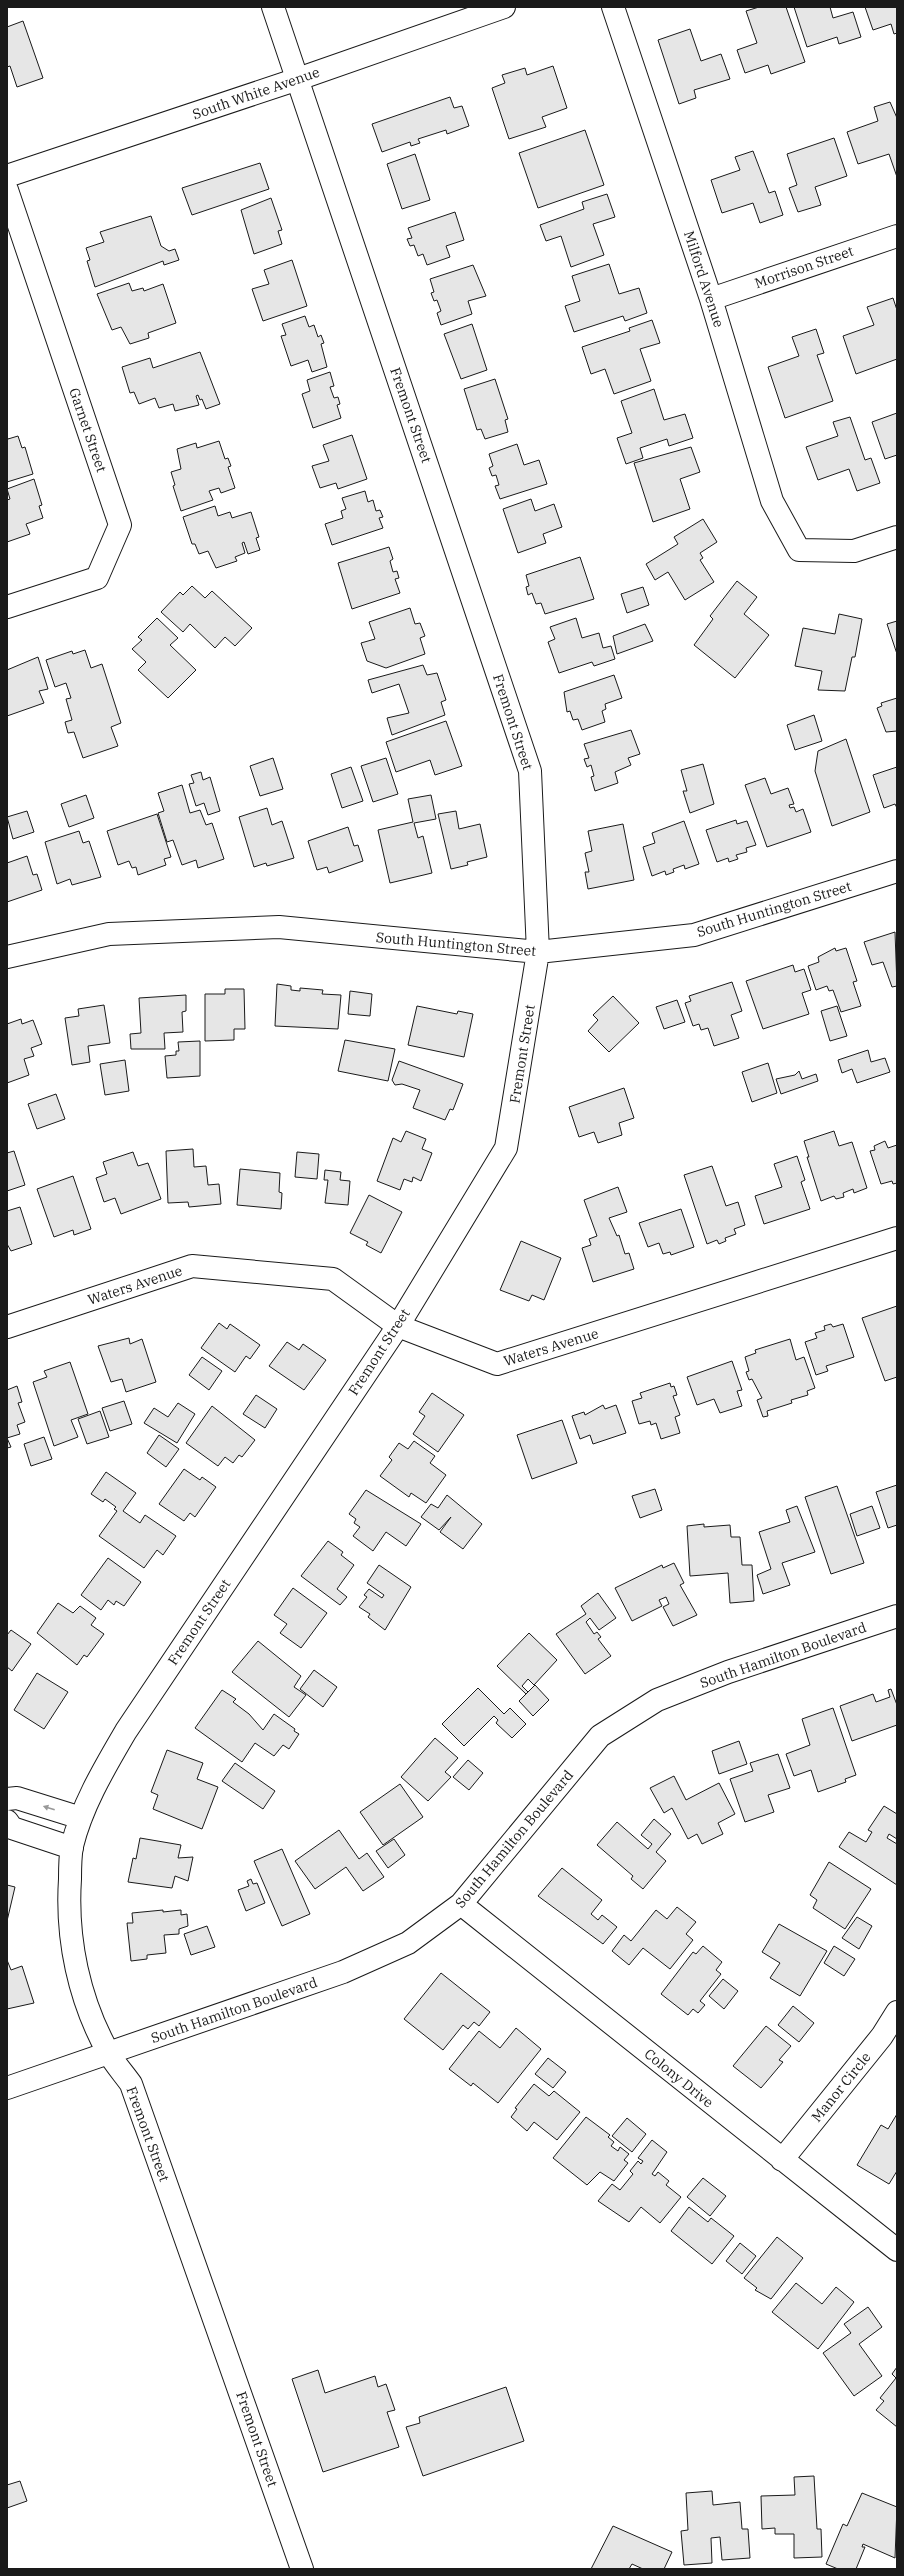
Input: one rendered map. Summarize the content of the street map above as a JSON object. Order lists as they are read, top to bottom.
{
  "streets": {
    "street": [
      "South White Avenue",
      "Morrison Street",
      "Milford Avenue",
      "Fremont Street",
      "Garnet Street",
      "South Huntington Street",
      "Waters Avenue",
      "South Hamilton Boulevard",
      "Colony Drive",
      "Manor Circle"
    ]
  },
  "crossings": [
    ["South White Avenue", "Fremont Street"],
    ["Morrison Street", "Milford Avenue"],
    ["Fremont Street", "South Huntington Street"],
    ["Fremont Street", "Waters Avenue"],
    ["Fremont Street", "South Hamilton Boulevard"],
    ["South Hamilton Boulevard", "Colony Drive"],
    ["Colony Drive", "Manor Circle"]
  ]
}
